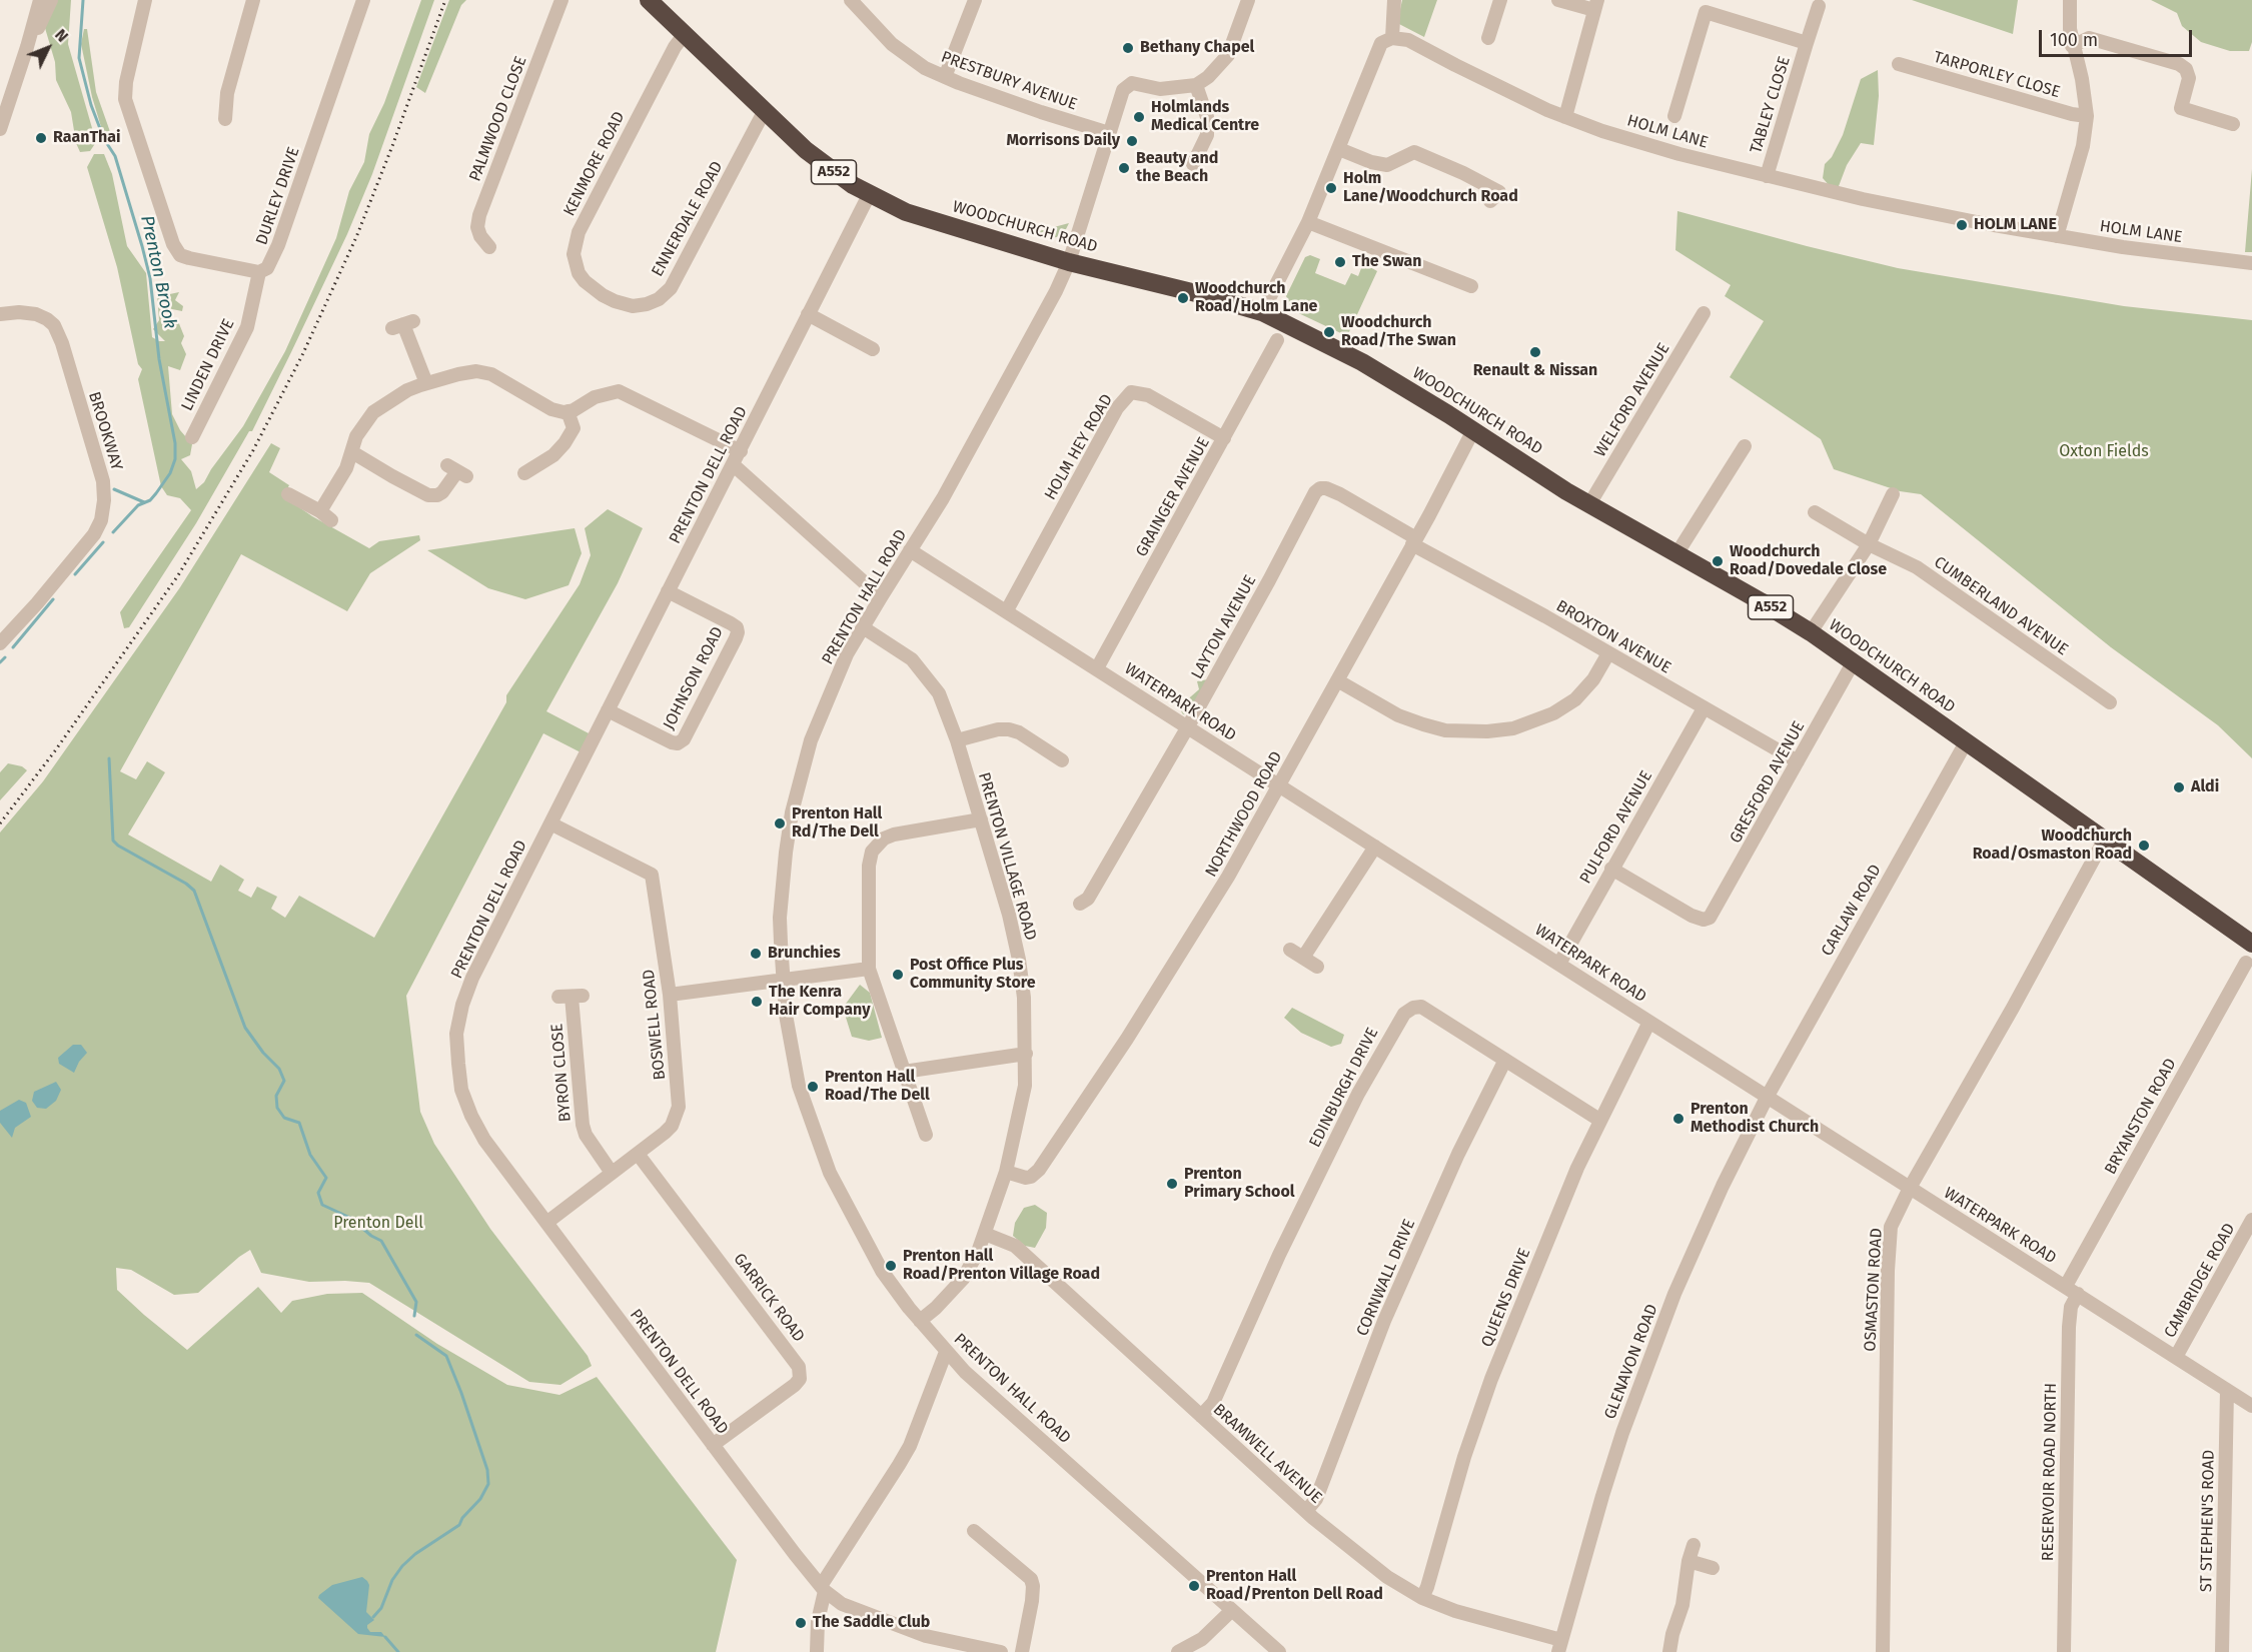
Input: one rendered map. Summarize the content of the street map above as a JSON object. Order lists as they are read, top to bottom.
{
  "streets": {
    "highway": ["A552", "WOODCHURCH ROAD"],
    "street": [
      "TARPORLEY CLOSE",
      "PRESTBURY AVENUE",
      "TABLEY CLOSE",
      "PALMWOOD CLOSE",
      "HOLM LANE",
      "KENMORE ROAD",
      "DURLEY DRIVE",
      "ENNERDALE ROAD",
      "LINDEN DRIVE",
      "WELFORD AVENUE",
      "BROOKWAY",
      "HOLM HEY ROAD",
      "PRENTON DELL ROAD",
      "GRAINGER AVENUE",
      "PRENTON HALL ROAD",
      "CUMBERLAND AVENUE",
      "LAYTON AVENUE",
      "BROXTON AVENUE",
      "JOHNSON ROAD",
      "WATERPARK ROAD",
      "GRESFORD AVENUE",
      "NORTHWOOD ROAD",
      "PULFORD AVENUE",
      "PRENTON VILLAGE ROAD",
      "CARLAW ROAD",
      "BOSWELL ROAD",
      "BYRON CLOSE",
      "EDINBURGH DRIVE",
      "BRYANSTON ROAD",
      "CORNWALL DRIVE",
      "CAMBRIDGE ROAD",
      "OSMASTON ROAD",
      "GARRICK ROAD",
      "QUEENS DRIVE",
      "GLENAVON ROAD",
      "BRAMWELL AVENUE",
      "RESERVOIR ROAD NORTH",
      "ST STEPHEN'S ROAD"
    ]
  },
  "crossings": [
    ["PRESTBURY AVENUE", "PRENTON HALL ROAD"],
    ["TABLEY CLOSE", "HOLM LANE"],
    ["KENMORE ROAD", "ENNERDALE ROAD"],
    ["KENMORE ROAD", "WOODCHURCH ROAD"],
    ["DURLEY DRIVE", "LINDEN DRIVE"],
    ["ENNERDALE ROAD", "WOODCHURCH ROAD"],
    ["WOODCHURCH ROAD", "WELFORD AVENUE"],
    ["WOODCHURCH ROAD", "PRENTON DELL ROAD"],
    ["WOODCHURCH ROAD", "PRENTON HALL ROAD"],
    ["WOODCHURCH ROAD", "GRESFORD AVENUE"],
    ["WOODCHURCH ROAD", "NORTHWOOD ROAD"],
    ["WOODCHURCH ROAD", "CARLAW ROAD"],
    ["WOODCHURCH ROAD", "OSMASTON ROAD"],
    ["HOLM HEY ROAD", "GRAINGER AVENUE"],
    ["HOLM HEY ROAD", "WATERPARK ROAD"],
    ["PRENTON DELL ROAD", "JOHNSON ROAD"],
    ["PRENTON DELL ROAD", "BOSWELL ROAD"],
    ["PRENTON DELL ROAD", "GARRICK ROAD"],
    ["GRAINGER AVENUE", "WATERPARK ROAD"],
    ["PRENTON HALL ROAD", "WATERPARK ROAD"],
    ["PRENTON HALL ROAD", "PRENTON VILLAGE ROAD"],
    ["LAYTON AVENUE", "BROXTON AVENUE"],
    ["LAYTON AVENUE", "WATERPARK ROAD"],
    ["LAYTON AVENUE", "NORTHWOOD ROAD"],
    ["BROXTON AVENUE", "GRESFORD AVENUE"],
    ["BROXTON AVENUE", "NORTHWOOD ROAD"],
    ["BROXTON AVENUE", "PULFORD AVENUE"],
    ["WATERPARK ROAD", "NORTHWOOD ROAD"],
    ["WATERPARK ROAD", "PULFORD AVENUE"],
    ["WATERPARK ROAD", "CARLAW ROAD"],
    ["WATERPARK ROAD", "BRYANSTON ROAD"],
    ["WATERPARK ROAD", "CAMBRIDGE ROAD"],
    ["WATERPARK ROAD", "OSMASTON ROAD"],
    ["WATERPARK ROAD", "QUEENS DRIVE"],
    ["WATERPARK ROAD", "GLENAVON ROAD"],
    ["WATERPARK ROAD", "RESERVOIR ROAD NORTH"],
    ["WATERPARK ROAD", "ST STEPHEN'S ROAD"],
    ["GRESFORD AVENUE", "PULFORD AVENUE"],
    ["NORTHWOOD ROAD", "PRENTON VILLAGE ROAD"],
    ["PRENTON VILLAGE ROAD", "BRAMWELL AVENUE"],
    ["CARLAW ROAD", "GLENAVON ROAD"],
    ["BOSWELL ROAD", "BYRON CLOSE"],
    ["BOSWELL ROAD", "GARRICK ROAD"],
    ["EDINBURGH DRIVE", "CORNWALL DRIVE"],
    ["EDINBURGH DRIVE", "QUEENS DRIVE"],
    ["EDINBURGH DRIVE", "BRAMWELL AVENUE"],
    ["BRYANSTON ROAD", "RESERVOIR ROAD NORTH"],
    ["CORNWALL DRIVE", "BRAMWELL AVENUE"],
    ["QUEENS DRIVE", "BRAMWELL AVENUE"],
    ["GLENAVON ROAD", "BRAMWELL AVENUE"]
  ],
  "water": ["Prenton Brook"],
  "parks": ["Oxton Fields", "Prenton Dell"],
  "places": [
    "Bethany Chapel",
    "Holmlands Medical Centre",
    "RaanThai",
    "Morrisons Daily",
    "Beauty and the Beach",
    "Holm Lane/Woodchurch Road",
    "HOLM LANE",
    "The Swan",
    "Woodchurch Road/Holm Lane",
    "Woodchurch Road/The Swan",
    "Renault & Nissan",
    "Woodchurch Road/Dovedale Close",
    "Aldi",
    "Prenton Hall Rd/The Dell",
    "Woodchurch Road/Osmaston Road",
    "Brunchies",
    "Post Office Plus Community Store",
    "The Kenra Hair Company",
    "Prenton Hall Road/The Dell",
    "Prenton Methodist Church",
    "Prenton Primary School",
    "Prenton Hall Road/Prenton Village Road",
    "Prenton Hall Road/Prenton Dell Road",
    "The Saddle Club"
  ],
  "scale_bar": "100 m",
  "north": "top right"
}
